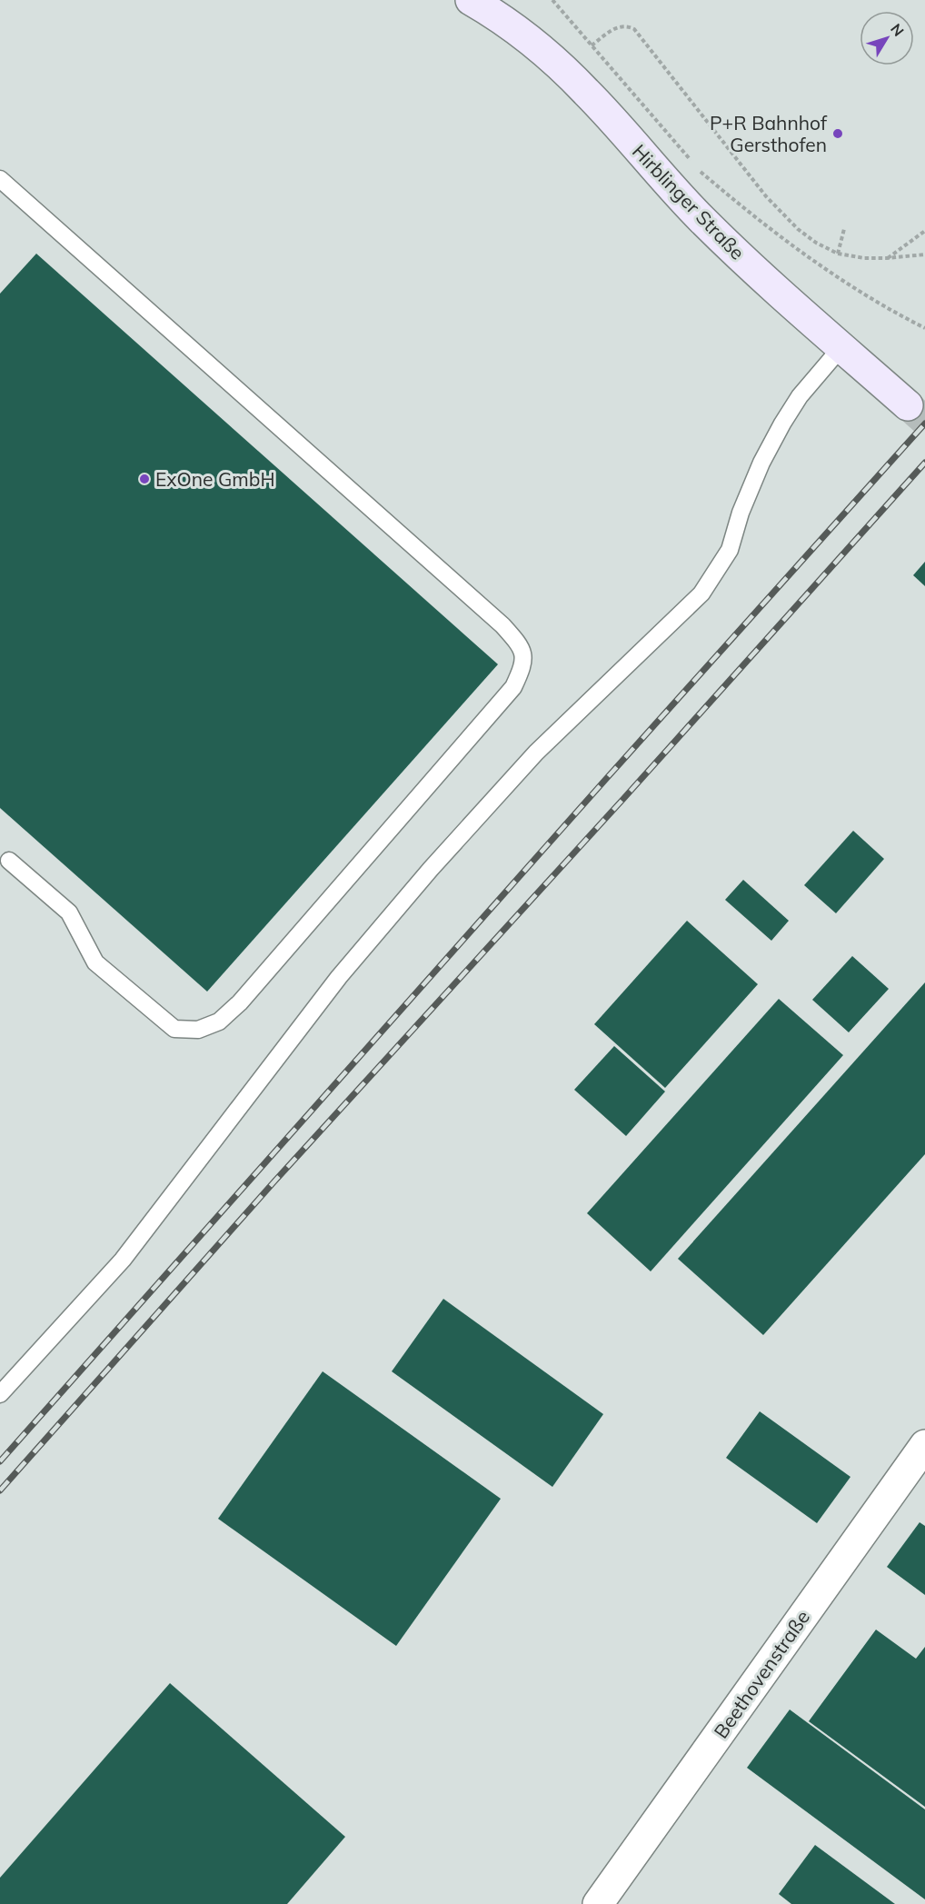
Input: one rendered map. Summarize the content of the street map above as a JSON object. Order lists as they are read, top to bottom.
{
  "streets": {
    "main road": ["Hirblinger Straße"],
    "street": ["Beethovenstraße"]
  },
  "places": ["P+R Bahnhof Gersthofen", "ExOne GmbH"],
  "north": "top right"
}
